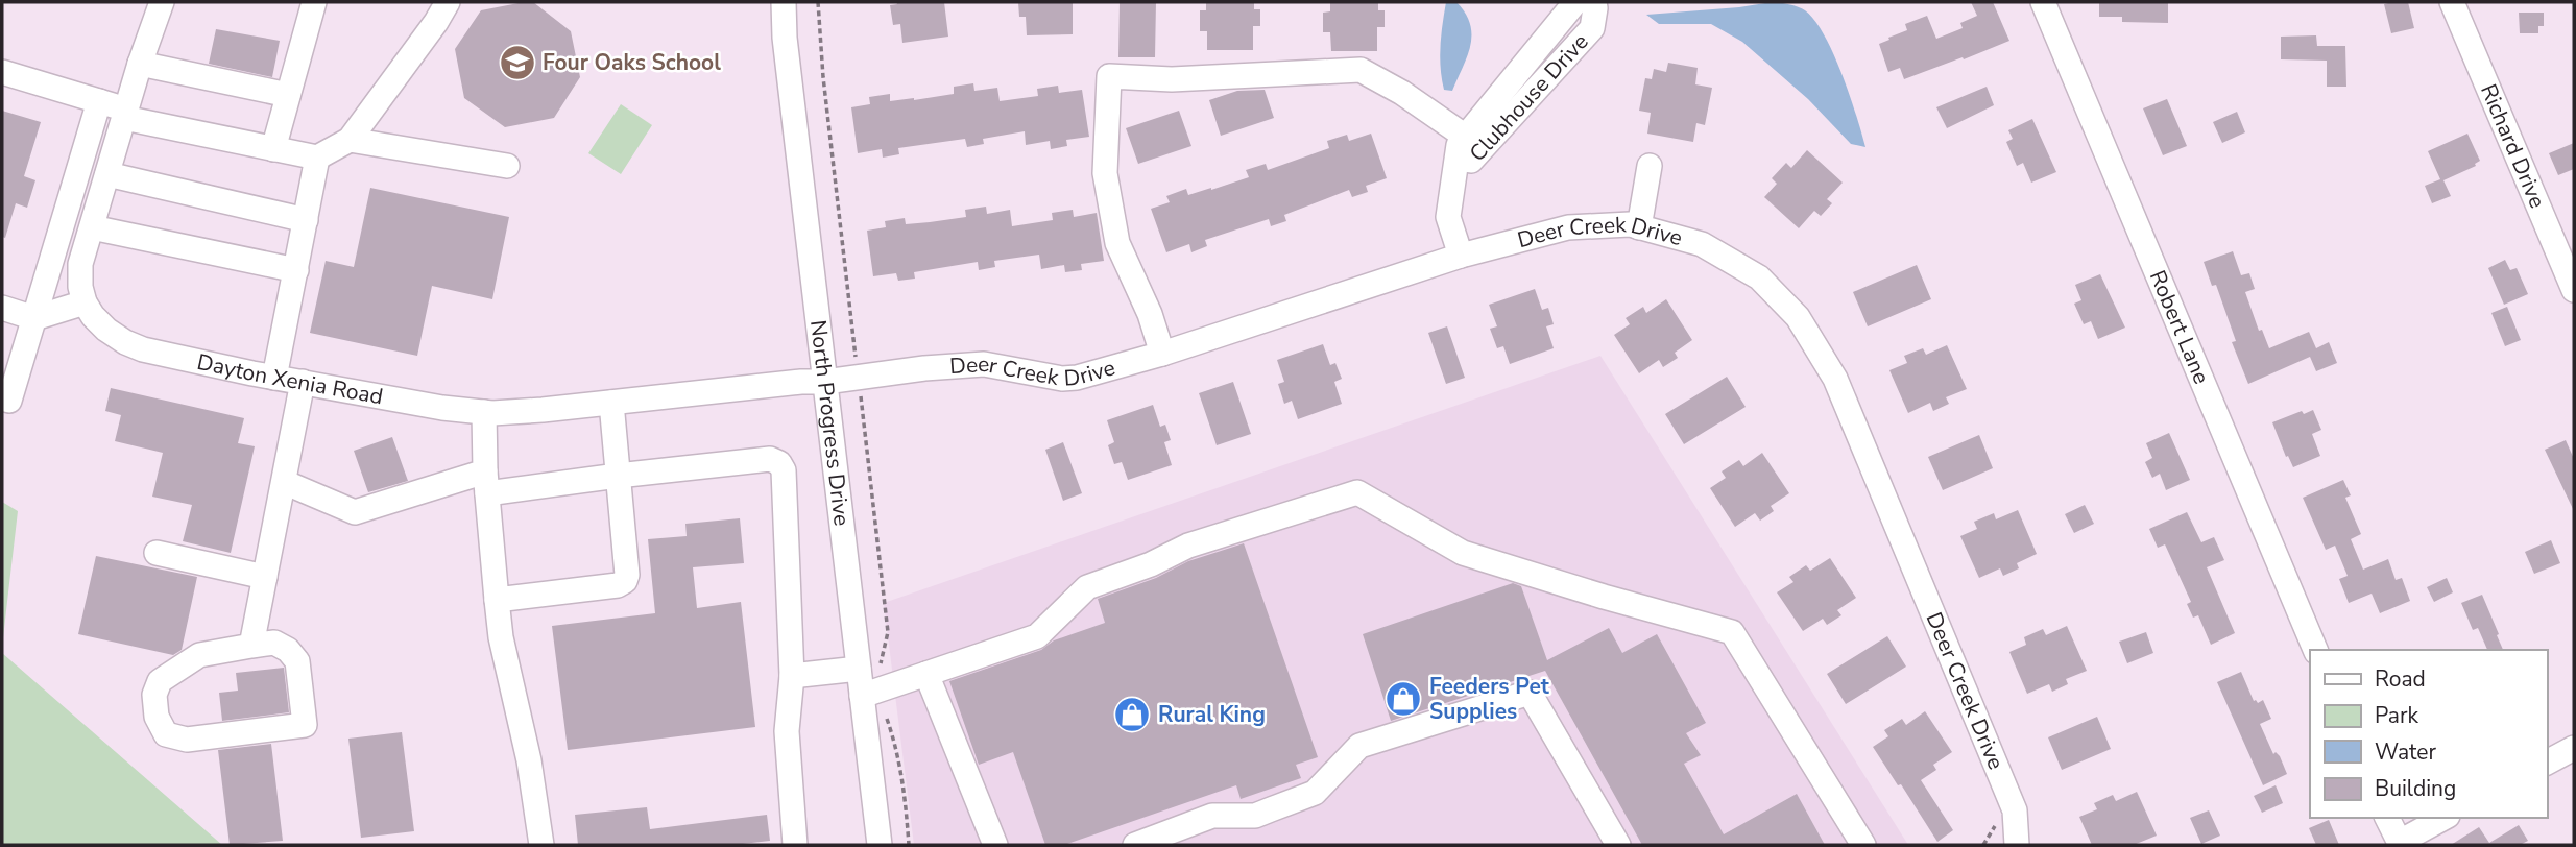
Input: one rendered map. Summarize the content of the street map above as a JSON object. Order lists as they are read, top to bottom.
{
  "streets": {
    "street": [
      "Clubhouse Drive",
      "Richard Drive",
      "Deer Creek Drive",
      "Robert Lane",
      "Dayton Xenia Road",
      "North Progress Drive"
    ]
  },
  "crossings": [
    ["Clubhouse Drive", "Deer Creek Drive"],
    ["Deer Creek Drive", "Dayton Xenia Road"],
    ["Deer Creek Drive", "North Progress Drive"],
    ["Dayton Xenia Road", "North Progress Drive"]
  ],
  "places": {
    "school or university": ["Four Oaks School"],
    "shop": ["Feeders Pet Supplies", "Rural King"]
  },
  "legend": [
    "Road",
    "Park",
    "Water",
    "Building"
  ]
}
